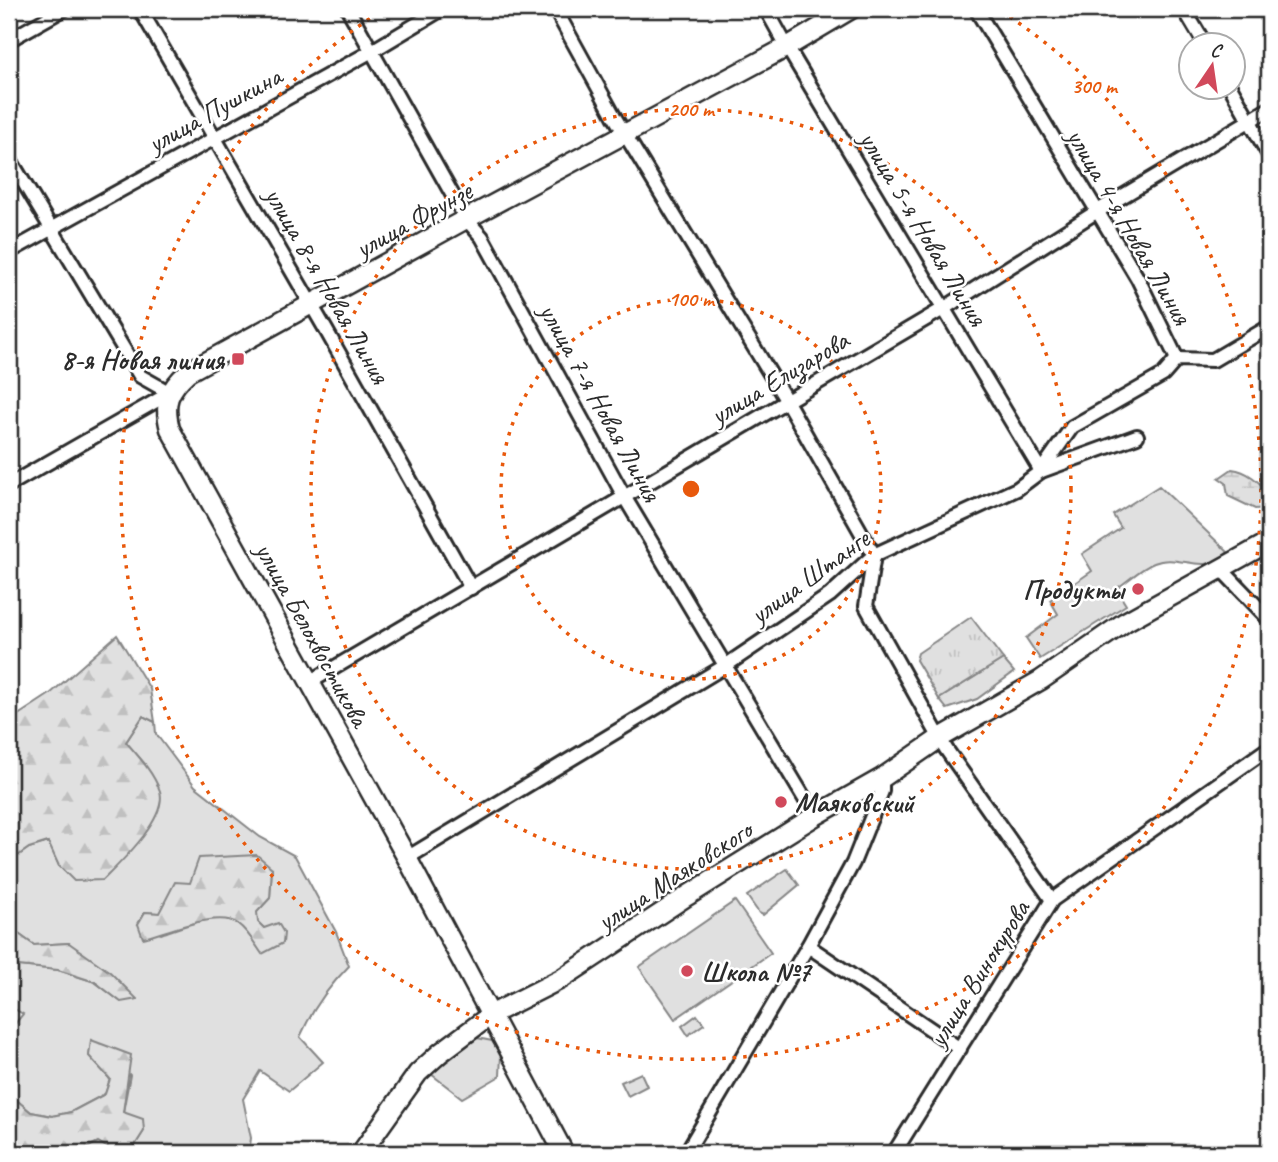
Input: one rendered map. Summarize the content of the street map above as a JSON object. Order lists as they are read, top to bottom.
{
  "streets": {
    "main road": ["улица Фрунзе", "улица Белохвостикова", "улица Маяковского"],
    "street": [
      "улица Пушкина",
      "улица 4-я Новая Линия",
      "улица 5-я Новая Линия",
      "улица 8-я Новая Линия",
      "улица Елизарова",
      "улица 7-я Новая Линия",
      "улица Штанге",
      "улица Винокурова"
    ]
  },
  "crossings": [
    ["улица Пушкина", "улица 8-я Новая Линия"],
    ["улица Пушкина", "улица 7-я Новая Линия"],
    ["улица Фрунзе", "улица 5-я Новая Линия"],
    ["улица Фрунзе", "улица 8-я Новая Линия"],
    ["улица Фрунзе", "улица 7-я Новая Линия"],
    ["улица Фрунзе", "улица Белохвостикова"],
    ["улица 4-я Новая Линия", "улица Елизарова"],
    ["улица 4-я Новая Линия", "улица Штанге"],
    ["улица 5-я Новая Линия", "улица Елизарова"],
    ["улица 5-я Новая Линия", "улица Штанге"],
    ["улица 8-я Новая Линия", "улица Елизарова"],
    ["улица Елизарова", "улица 7-я Новая Линия"],
    ["улица Елизарова", "улица Белохвостикова"],
    ["улица 7-я Новая Линия", "улица Штанге"],
    ["улица 7-я Новая Линия", "улица Маяковского"],
    ["улица Штанге", "улица Белохвостикова"],
    ["улица Белохвостикова", "улица Маяковского"]
  ],
  "places": {
    "transit": ["8-я Новая линия"],
    "other": ["Продукты", "Маяковский", "Школа №7"]
  },
  "north": "top",
  "rings": ["300 m", "200 m", "100 m"]
}
